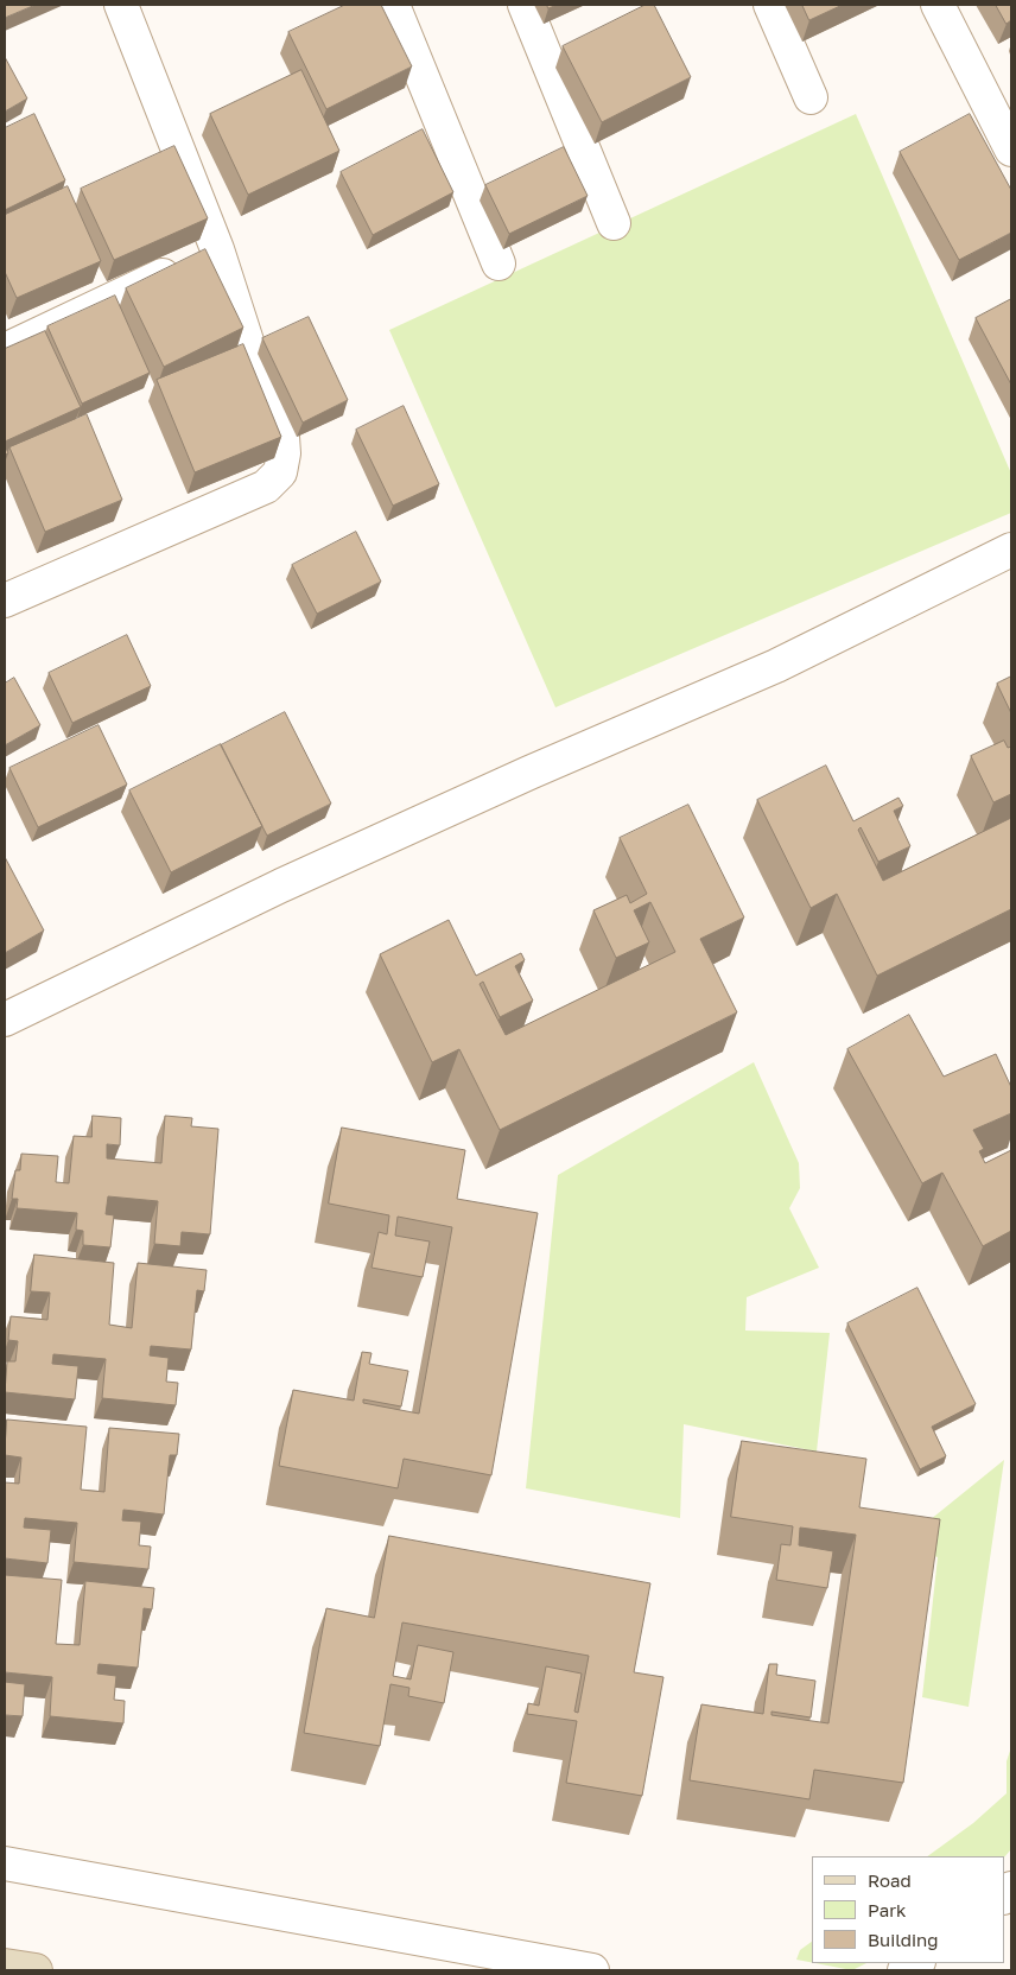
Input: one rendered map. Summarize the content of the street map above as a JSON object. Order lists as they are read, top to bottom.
{
  "legend": ["Road", "Park", "Building"]
}
